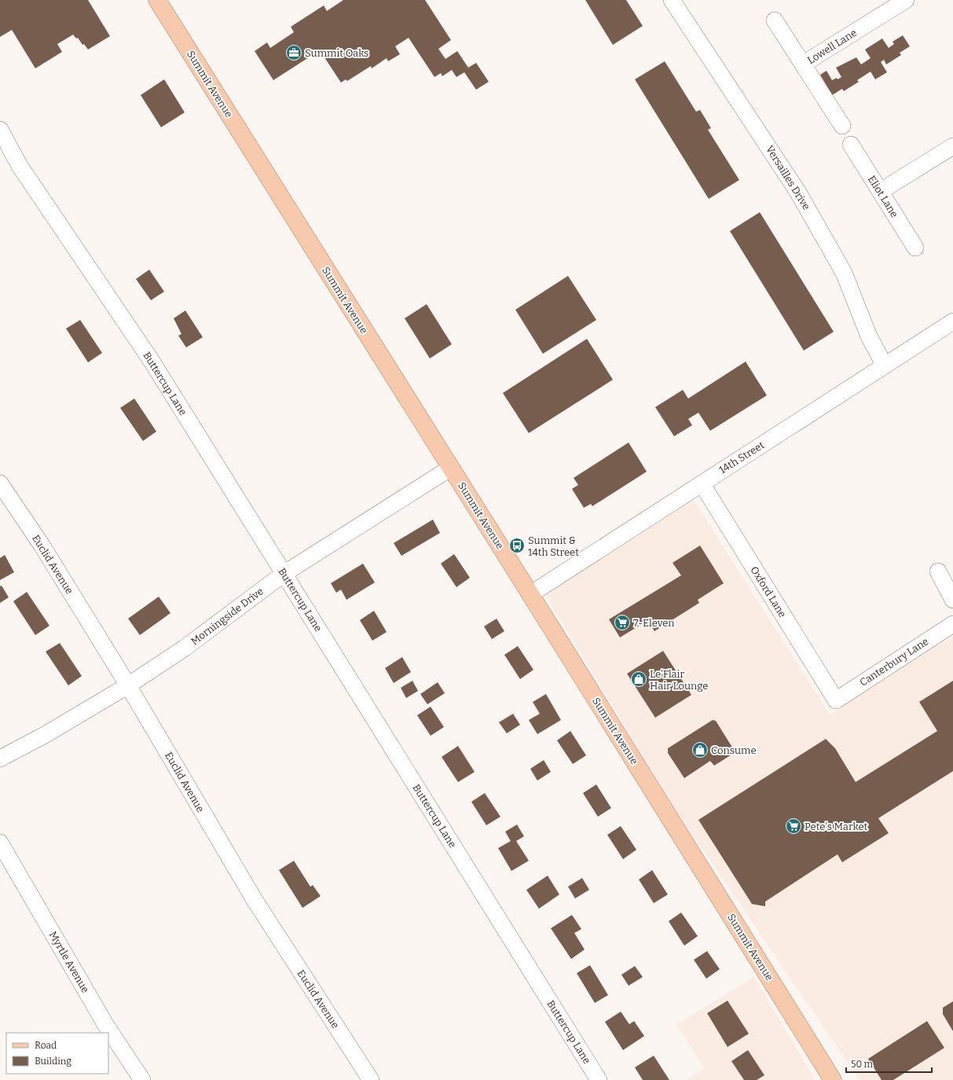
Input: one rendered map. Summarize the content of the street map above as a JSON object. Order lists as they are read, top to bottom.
{
  "streets": {
    "main road": ["Summit Avenue"],
    "street": [
      "Lowell Lane",
      "Versailles Drive",
      "Eliot Lane",
      "Buttercup Lane",
      "14th Street",
      "Euclid Avenue",
      "Oxford Lane",
      "Morningside Drive",
      "Canterbury Lane",
      "Myrtle Avenue"
    ]
  },
  "crossings": [
    ["Summit Avenue", "14th Street"],
    ["Summit Avenue", "Morningside Drive"],
    ["Versailles Drive", "14th Street"],
    ["Buttercup Lane", "Morningside Drive"],
    ["14th Street", "Oxford Lane"],
    ["Euclid Avenue", "Morningside Drive"],
    ["Oxford Lane", "Canterbury Lane"]
  ],
  "places": {
    "office": ["Summit Oaks"],
    "bus stop": ["Summit & 14th Street"],
    "supermarket": ["7-Eleven", "Pete's Market"],
    "shop": ["Le’Flair Hair Lounge", "Consume"]
  },
  "legend": ["Road", "Building"],
  "scale_bar": "50 m"
}
